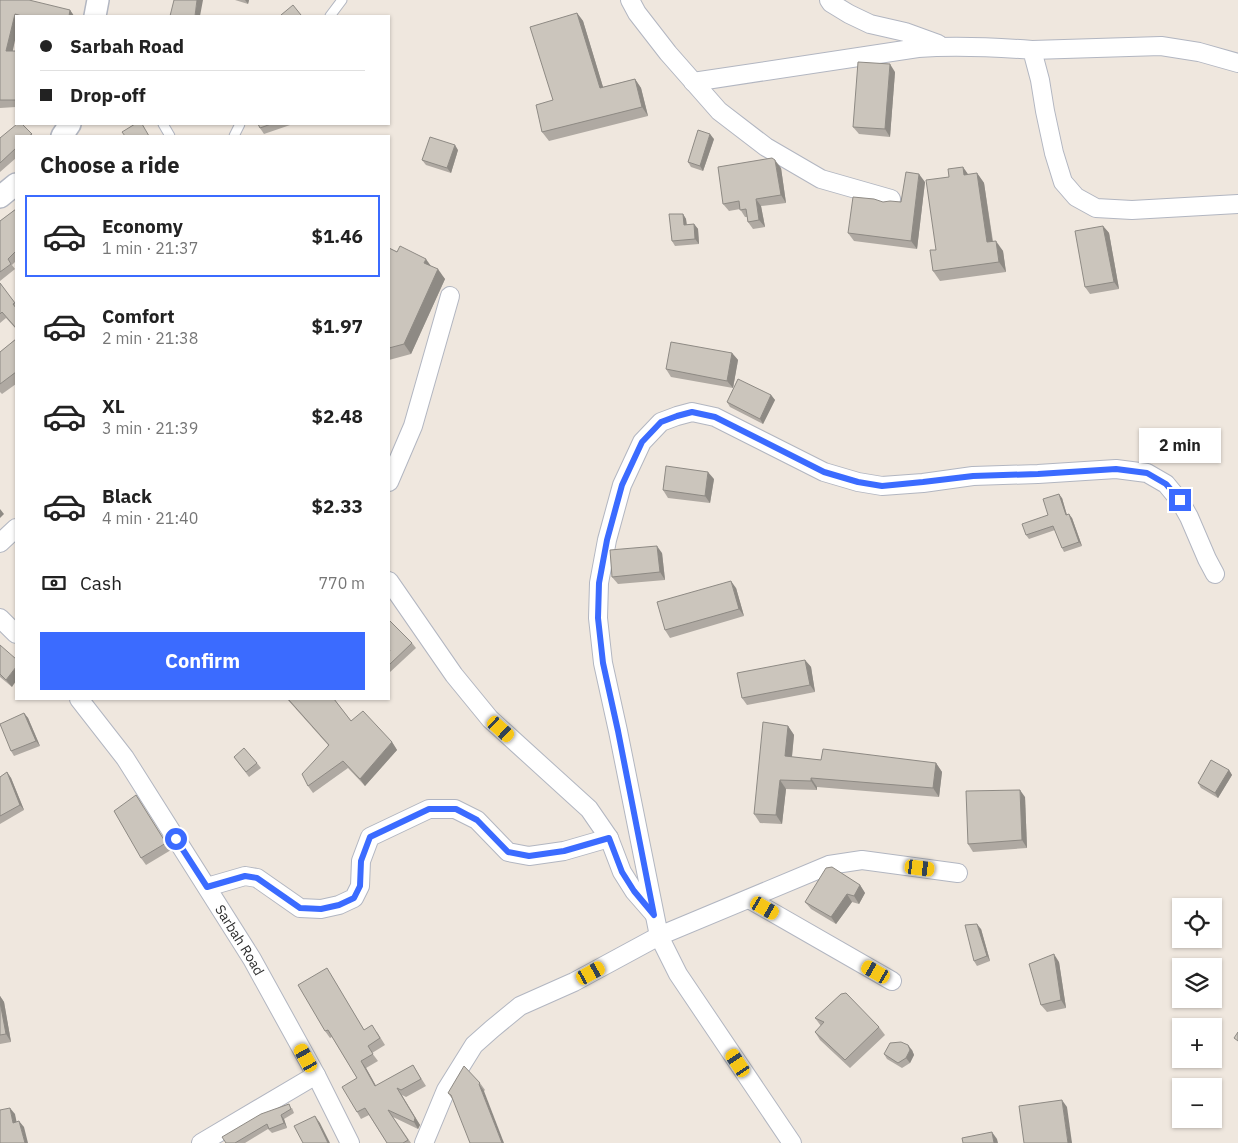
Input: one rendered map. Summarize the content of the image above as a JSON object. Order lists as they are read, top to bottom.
{
  "streets": {
    "street": ["Sarbah Road"]
  },
  "page": {
    "banner": ["Sarbah Road", "Drop-off"],
    "heading": "Choose a ride",
    "list": [
      {
        "name": "Economy",
        "note": "1 min · 21:37",
        "value": "$1.46"
      },
      {
        "name": "Comfort",
        "note": "2 min · 21:38",
        "value": "$1.97"
      },
      {
        "name": "XL",
        "note": "3 min · 21:39",
        "value": "$2.48"
      },
      {
        "name": "Black",
        "note": "4 min · 21:40",
        "value": "$2.33"
      }
    ],
    "bubble": "2 min",
    "pay": ["Cash", "770 m"],
    "buttons": "Confirm",
    "map_buttons": ["+", "−"]
  }
}
